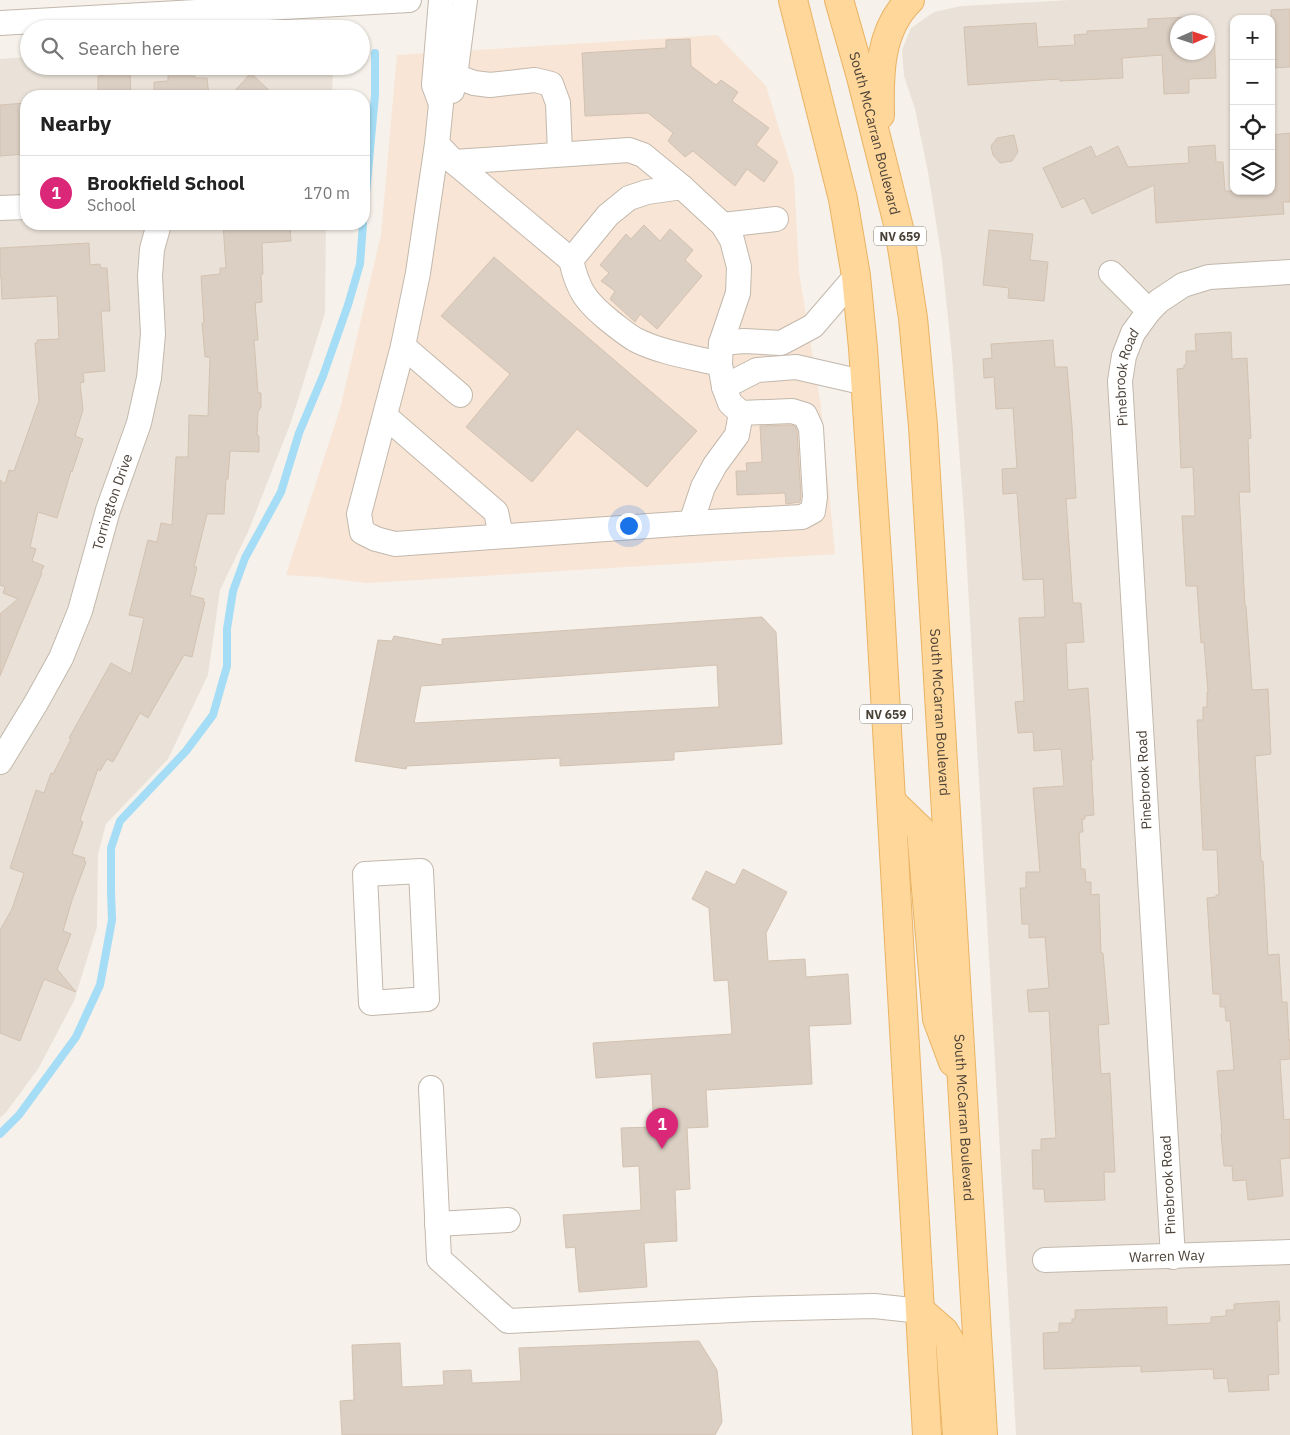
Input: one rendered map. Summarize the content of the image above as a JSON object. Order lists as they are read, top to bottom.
{
  "streets": {
    "main road": ["South McCarran Boulevard", "NV 659"],
    "street": ["Pinebrook Road", "Torrington Drive", "Warren Way"]
  },
  "crossings": [
    ["Pinebrook Road", "Warren Way"]
  ],
  "north": "right",
  "page": {
    "map_buttons": ["+", "−"],
    "search": "Search here",
    "heading": "Nearby",
    "list": [
      {
        "mark": "1",
        "name": "Brookfield School",
        "note": "School",
        "value": "170 m"
      }
    ],
    "pins": "1"
  }
}
